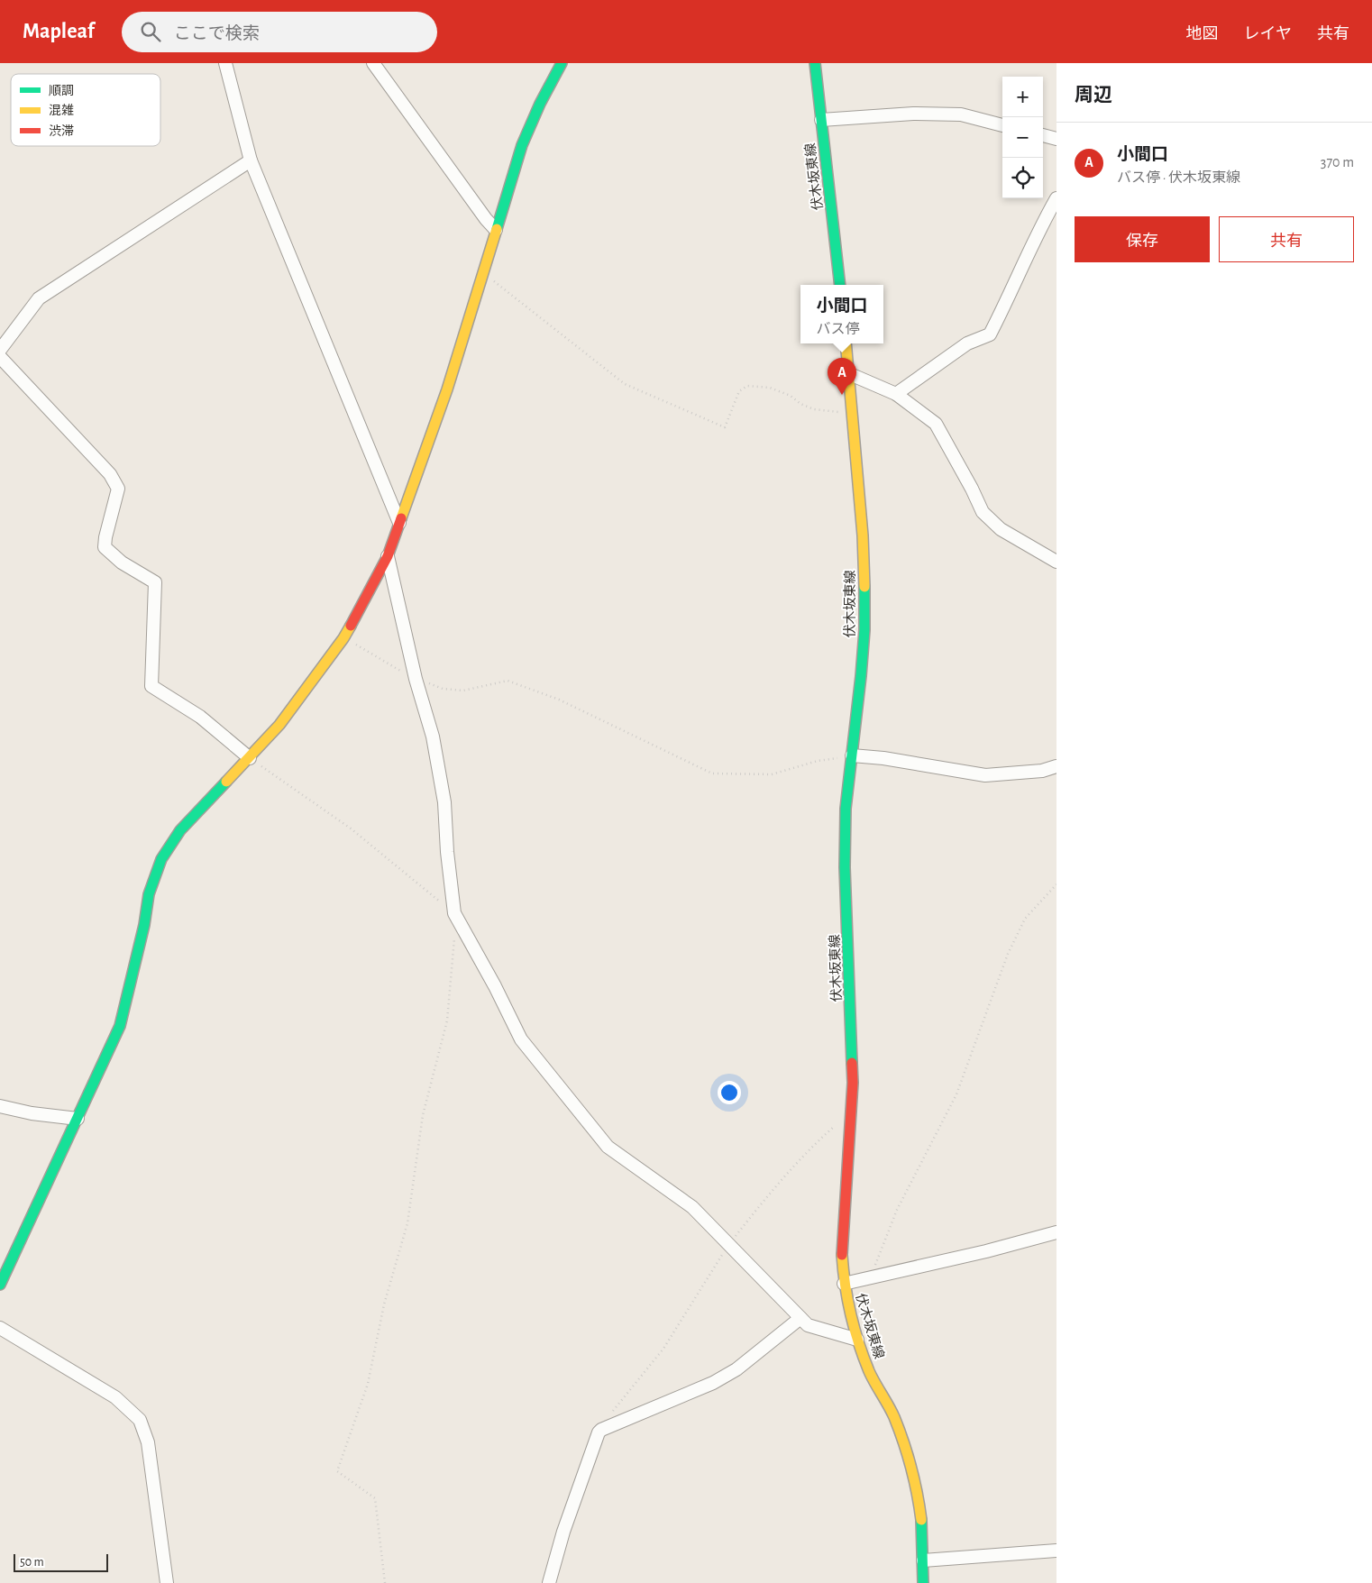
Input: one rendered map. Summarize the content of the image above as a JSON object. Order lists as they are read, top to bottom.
{
  "streets": {
    "main road": ["伏木坂東線"]
  },
  "legend": ["順調", "混雑", "渋滞"],
  "scale_bar": "50 m",
  "page": {
    "header": "Mapleaf",
    "search": "ここで検索",
    "nav": ["地図", "レイヤ", "共有"],
    "heading": "周辺",
    "map_buttons": ["+", "−"],
    "list": [
      {
        "mark": "A",
        "name": "小間口",
        "note": "バス停 · 伏木坂東線",
        "value": "370 m"
      }
    ],
    "buttons": ["保存", "共有"],
    "popup": ["小間口", "バス停"],
    "pins": "A",
    "scale": "50 m"
  }
}
